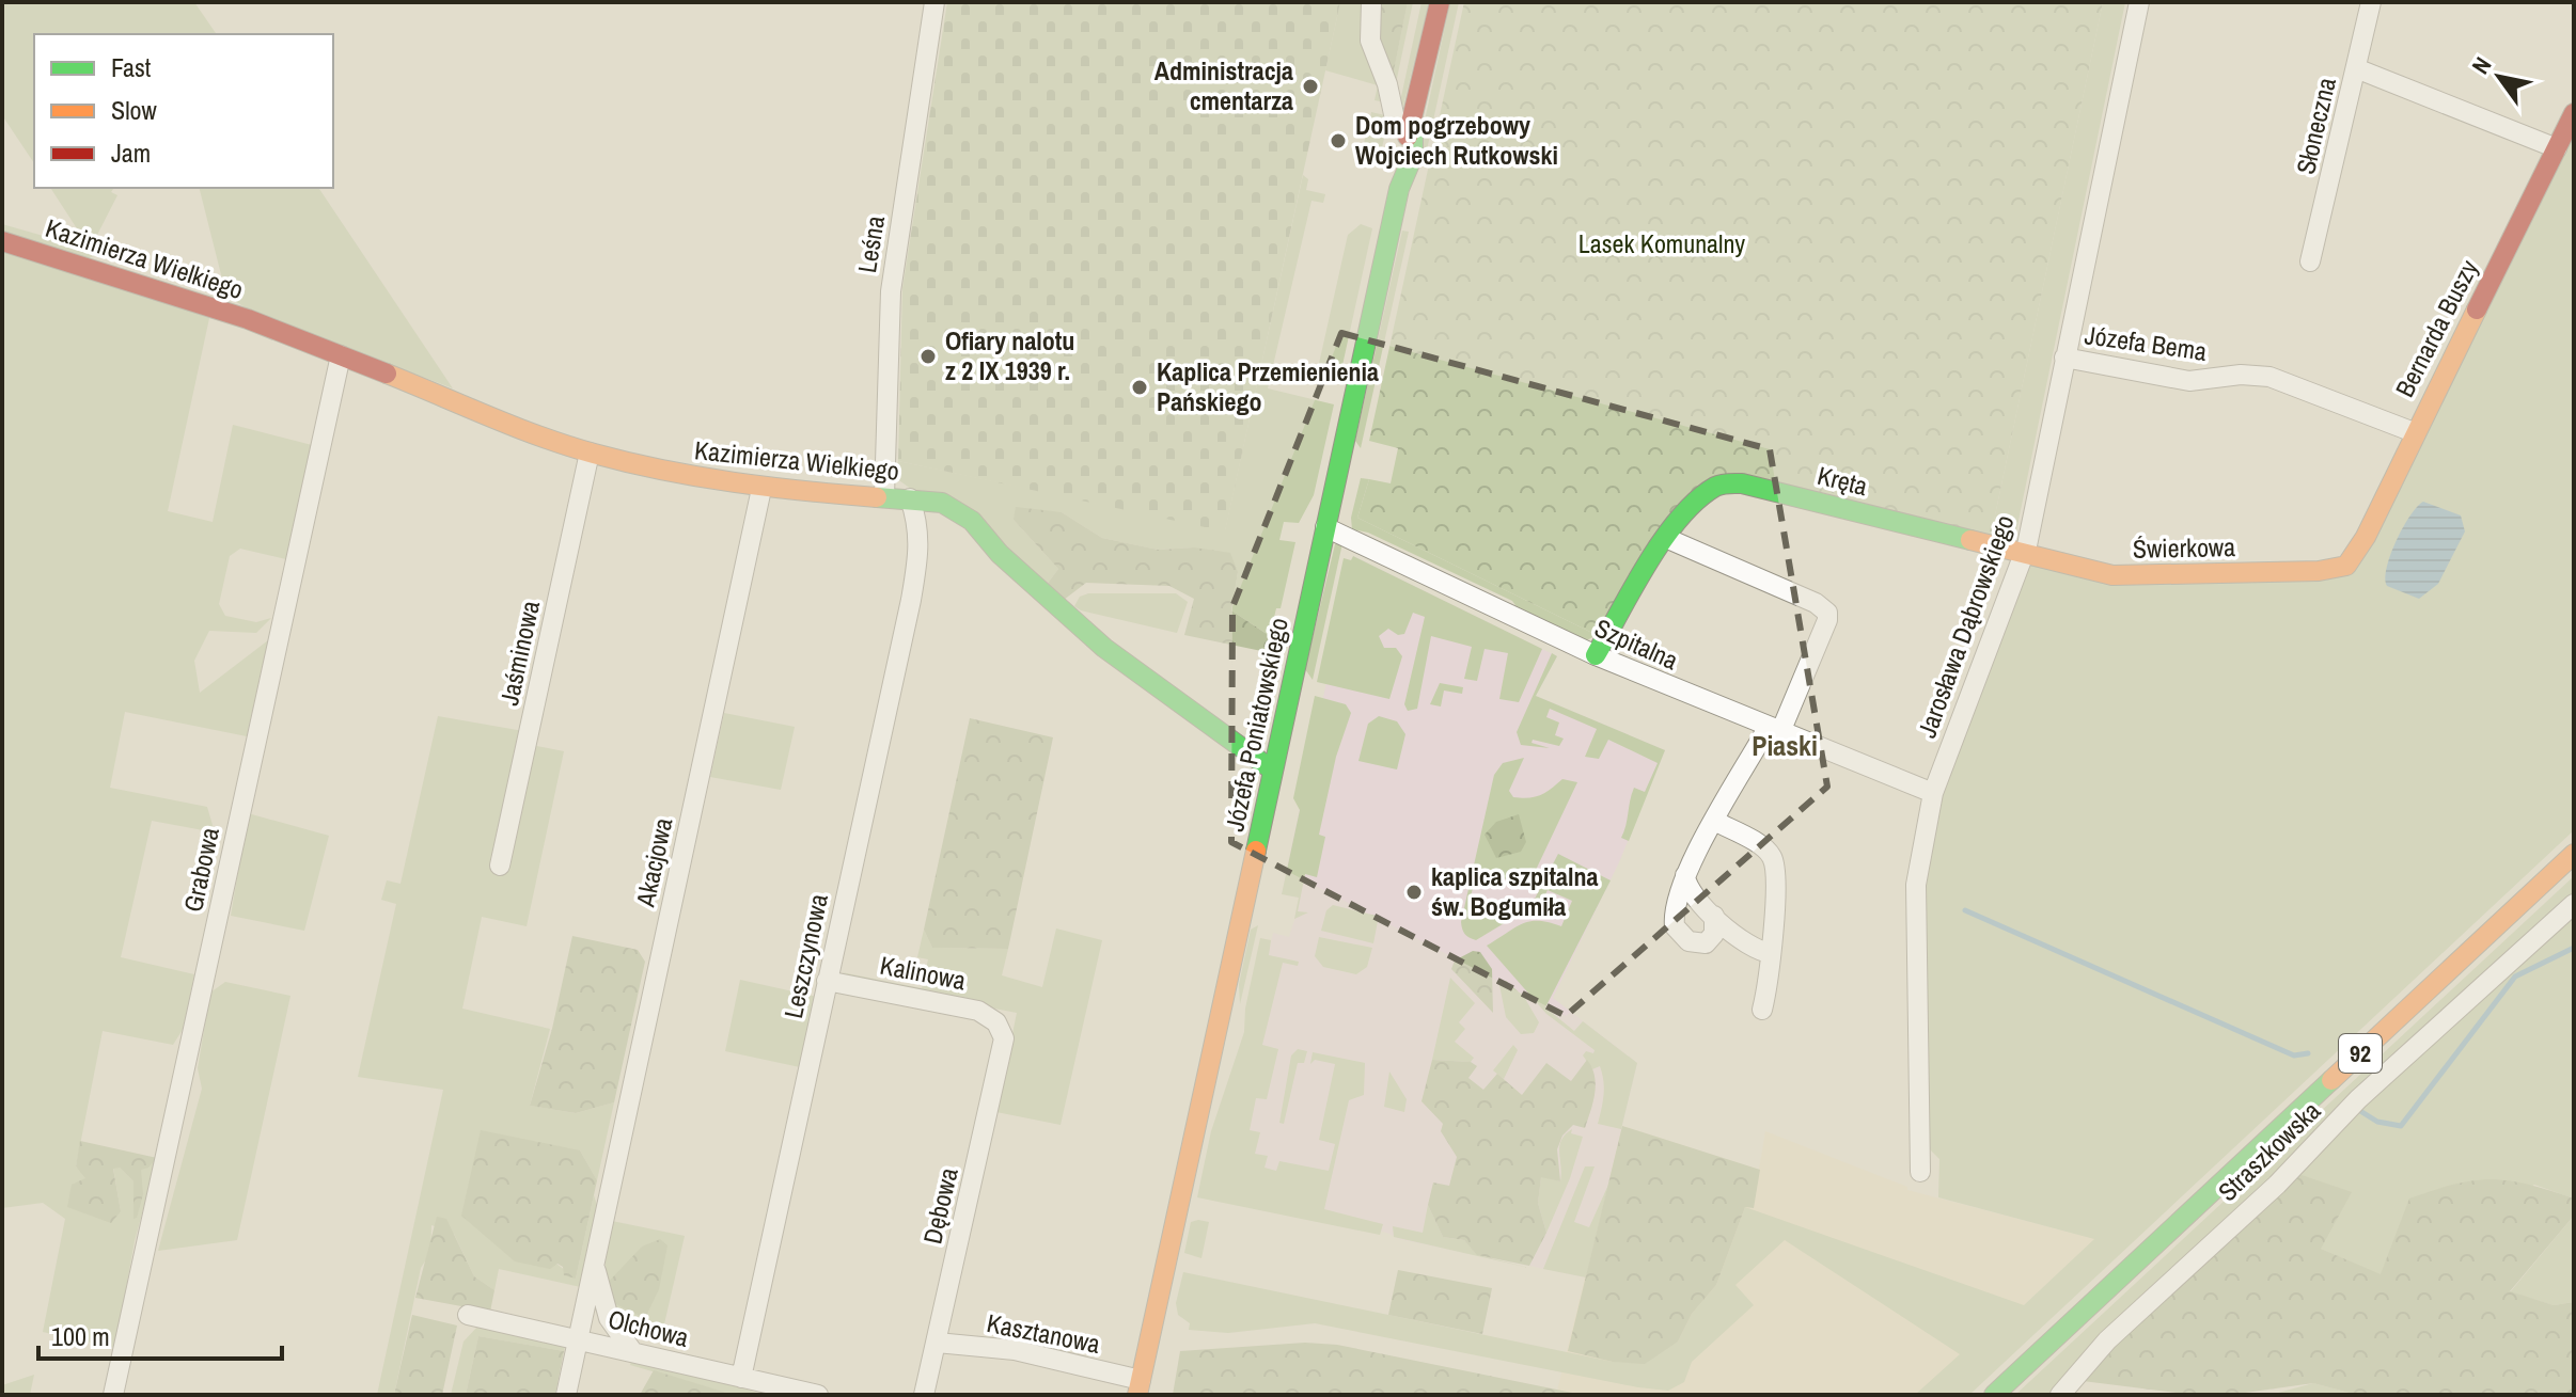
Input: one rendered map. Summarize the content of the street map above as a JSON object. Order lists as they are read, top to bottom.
{
  "streets": {
    "street": [
      "Słoneczna",
      "Leśna",
      "Kazimierza Wielkiego",
      "Bernarda Buszy",
      "Józefa Bema",
      "Kręta",
      "Świerkowa",
      "Jarosława Dąbrowskiego",
      "Szpitalna",
      "Jaśminowa",
      "Józefa Poniatowskiego",
      "Akacjowa",
      "Grabowa",
      "Leszczynowa",
      "Kalinowa",
      "92",
      "Straszkowska",
      "Dębowa",
      "Olchowa",
      "Kasztanowa"
    ]
  },
  "crossings": [
    ["Leśna", "Kazimierza Wielkiego"],
    ["Kazimierza Wielkiego", "Jaśminowa"],
    ["Kazimierza Wielkiego", "Józefa Poniatowskiego"],
    ["Kazimierza Wielkiego", "Akacjowa"],
    ["Kazimierza Wielkiego", "Grabowa"],
    ["Kazimierza Wielkiego", "Leszczynowa"],
    ["Bernarda Buszy", "Józefa Bema"],
    ["Bernarda Buszy", "Świerkowa"],
    ["Józefa Bema", "Jarosława Dąbrowskiego"],
    ["Kręta", "Świerkowa"],
    ["Kręta", "Jarosława Dąbrowskiego"],
    ["Kręta", "Szpitalna"],
    ["Świerkowa", "Jarosława Dąbrowskiego"],
    ["Jarosława Dąbrowskiego", "Szpitalna"],
    ["Szpitalna", "Józefa Poniatowskiego"],
    ["Józefa Poniatowskiego", "Kasztanowa"],
    ["Akacjowa", "Olchowa"],
    ["Leszczynowa", "Kalinowa"],
    ["Leszczynowa", "Olchowa"],
    ["Kalinowa", "Dębowa"],
    ["Dębowa", "Kasztanowa"]
  ],
  "districts": ["Piaski"],
  "parks": ["Lasek Komunalny"],
  "places": [
    "Administracja cmentarza",
    "Dom pogrzebowy Wojciech Rutkowski",
    "Ofiary nalotu z 2 IX 1939 r.",
    "Kaplica Przemienienia Pańskiego",
    "kaplica szpitalna św. Bogumiła"
  ],
  "legend": ["Fast", "Slow", "Jam"],
  "scale_bar": "100 m",
  "north": "top left"
}
